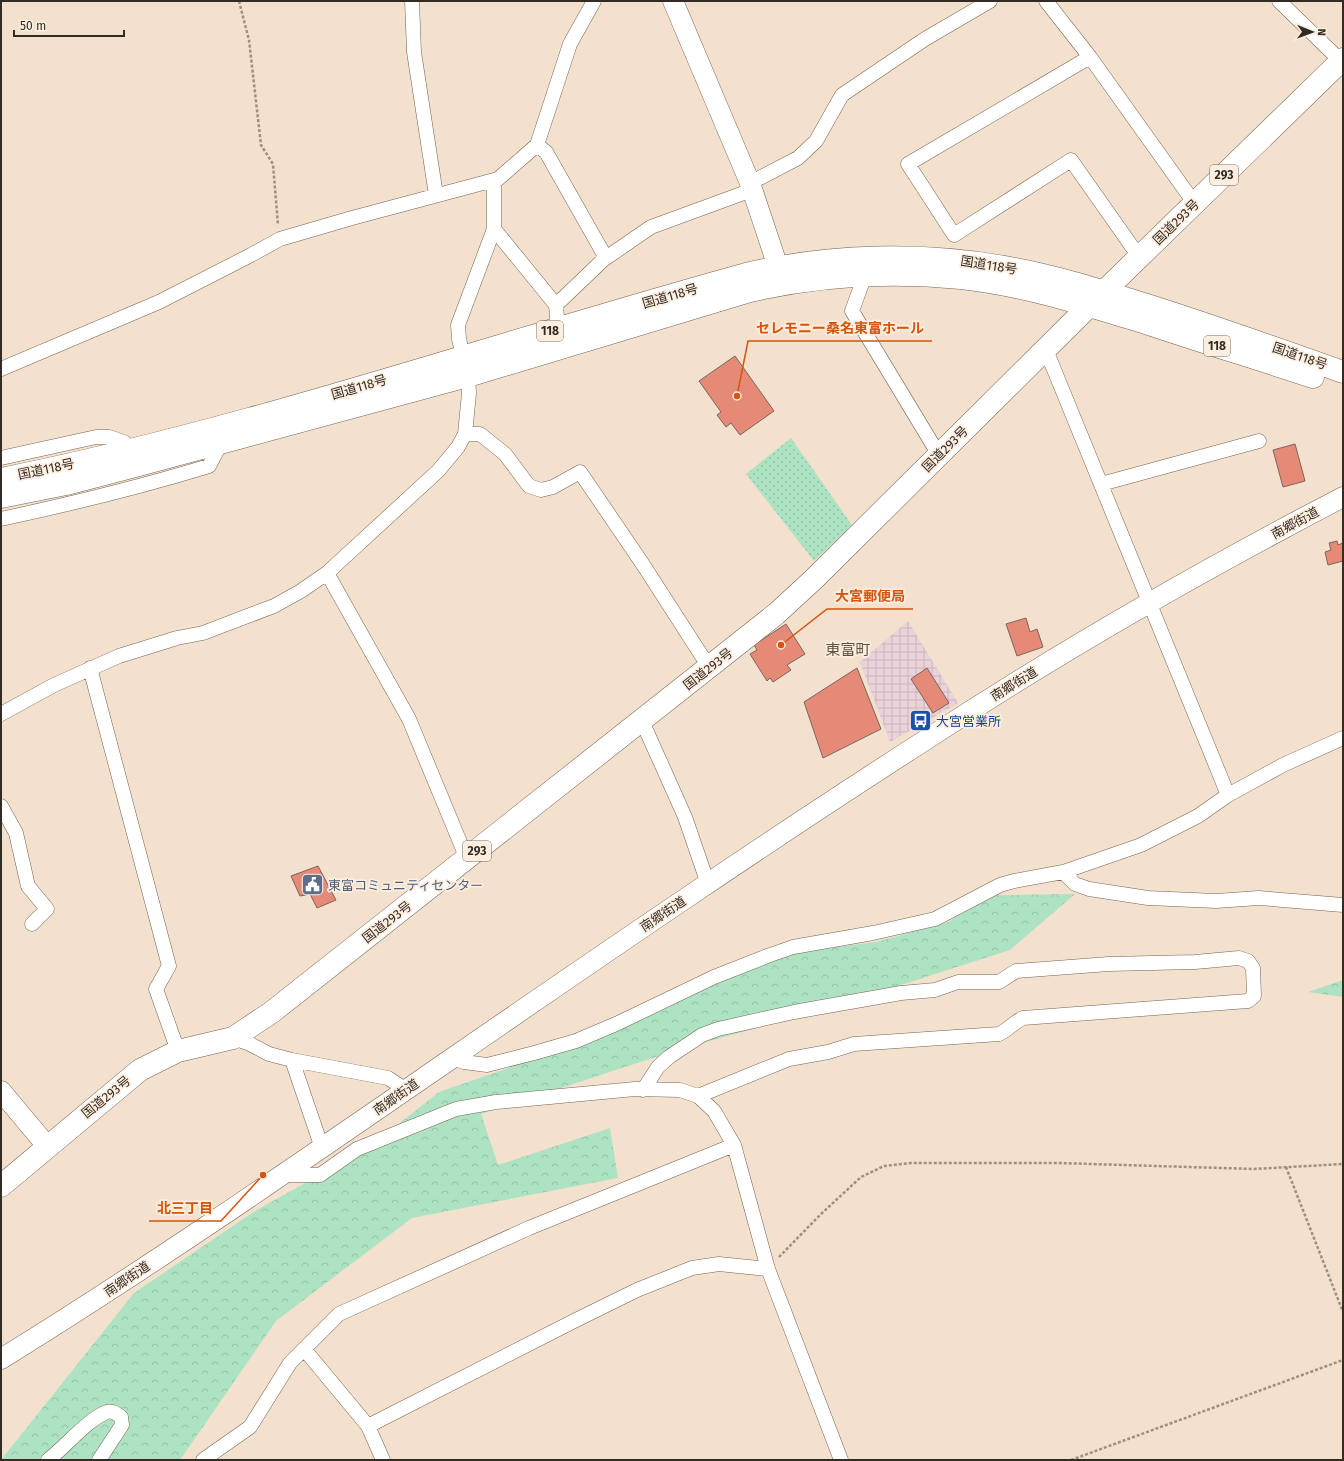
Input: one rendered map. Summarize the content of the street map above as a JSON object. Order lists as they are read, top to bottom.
{
  "streets": {
    "highway": [
      "293",
      "国道293号",
      "国道118号",
      "118"
    ],
    "street": ["南郷街道"]
  },
  "crossings": [
    ["国道293号", "国道118号"]
  ],
  "districts": ["東富町"],
  "places": {
    "other": ["セレモニー桑名東富ホール", "大宮郵便局", "北三丁目"],
    "bus stop": ["大宮営業所"],
    "public building": ["東富コミュニティセンター"]
  },
  "scale_bar": "50 m",
  "north": "right"
}
